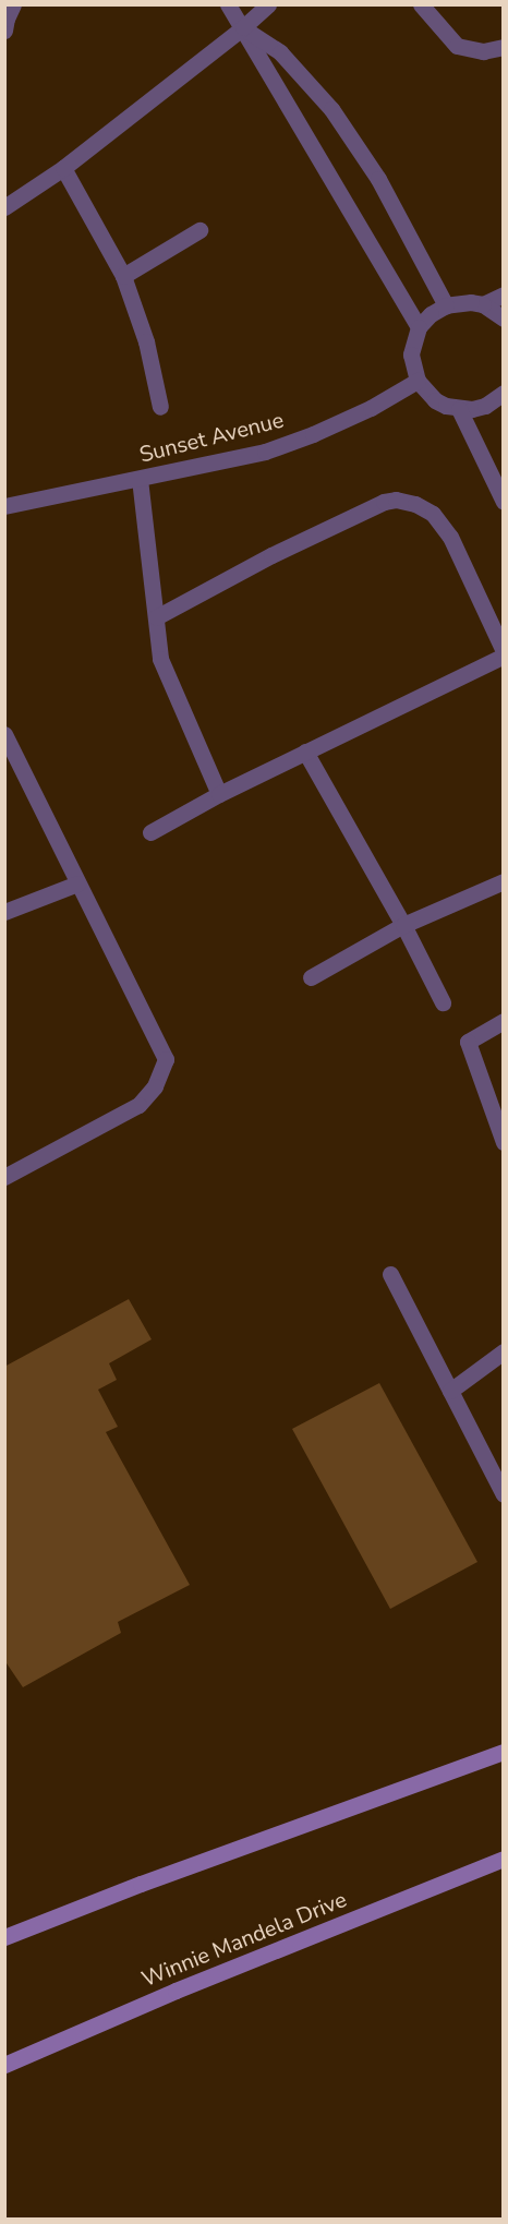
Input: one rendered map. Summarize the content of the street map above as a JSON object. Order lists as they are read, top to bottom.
{
  "streets": {
    "main road": ["Winnie Mandela Drive"],
    "street": ["Sunset Avenue"]
  }
}
